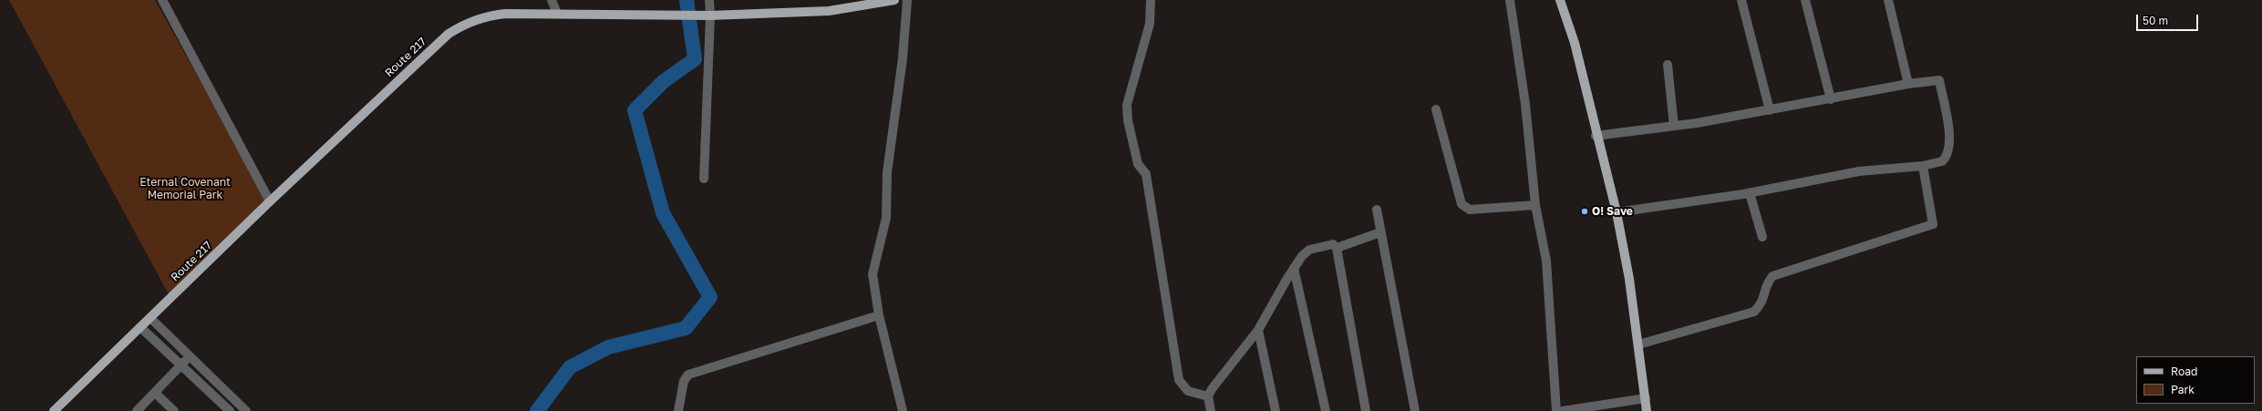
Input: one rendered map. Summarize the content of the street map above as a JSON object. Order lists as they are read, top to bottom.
{
  "streets": {
    "main road": ["Route 217"]
  },
  "parks": ["Eternal Covenant Memorial Park"],
  "places": ["O! Save"],
  "legend": ["Road", "Park"],
  "scale_bar": "50 m"
}
